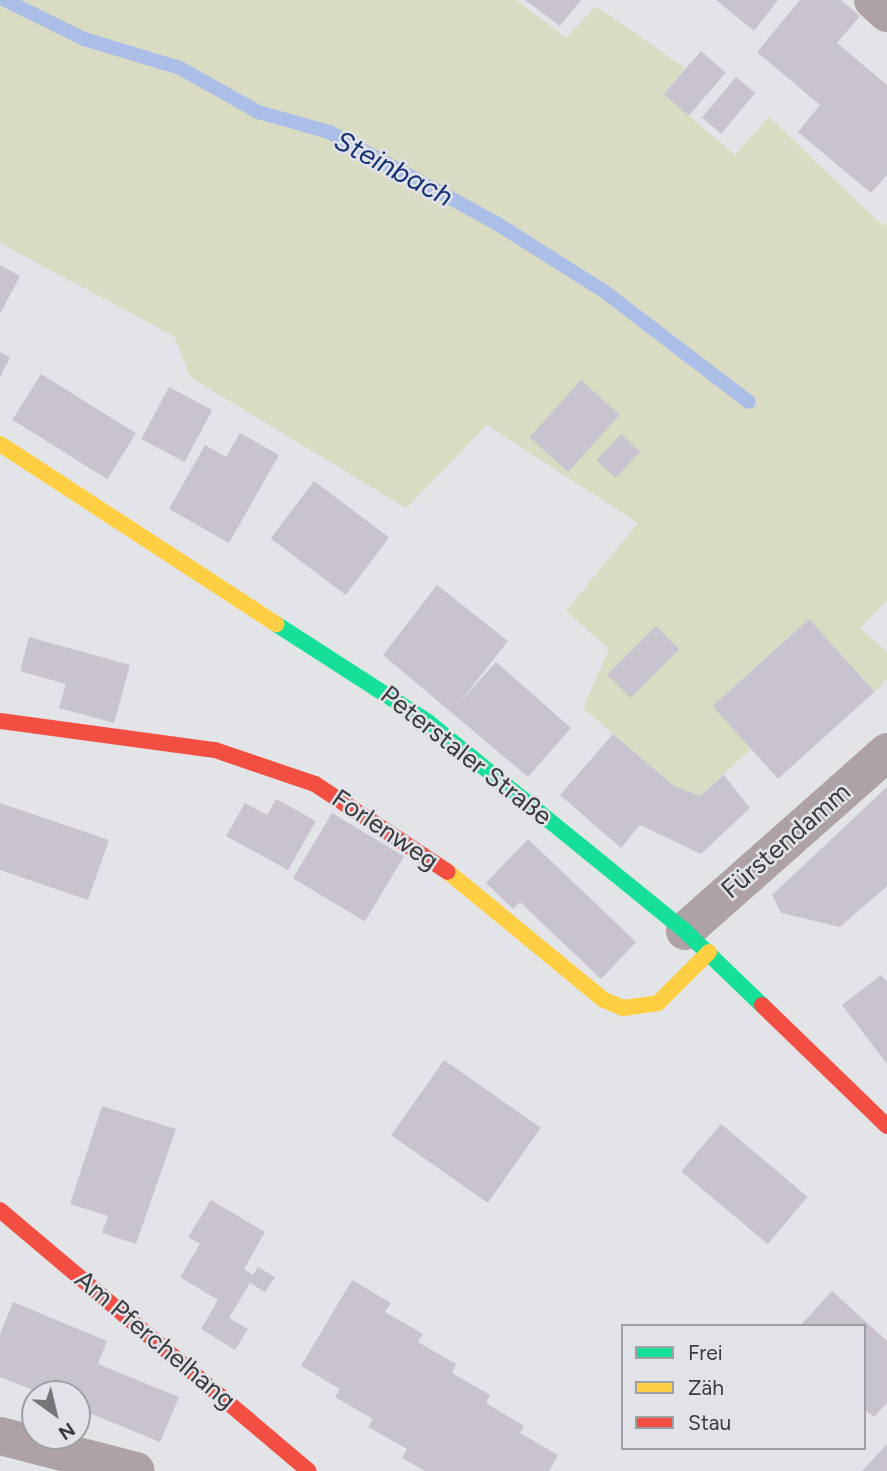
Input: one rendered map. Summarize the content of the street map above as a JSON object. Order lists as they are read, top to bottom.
{
  "streets": {
    "street": [
      "Peterstaler Straße",
      "Forlenweg",
      "Fürstendamm",
      "Am Pferchelhang"
    ]
  },
  "crossings": [
    ["Peterstaler Straße", "Forlenweg"],
    ["Peterstaler Straße", "Fürstendamm"],
    ["Forlenweg", "Fürstendamm"]
  ],
  "water": ["Steinbach"],
  "legend": ["Frei", "Zäh", "Stau"],
  "north": "bottom right"
}
